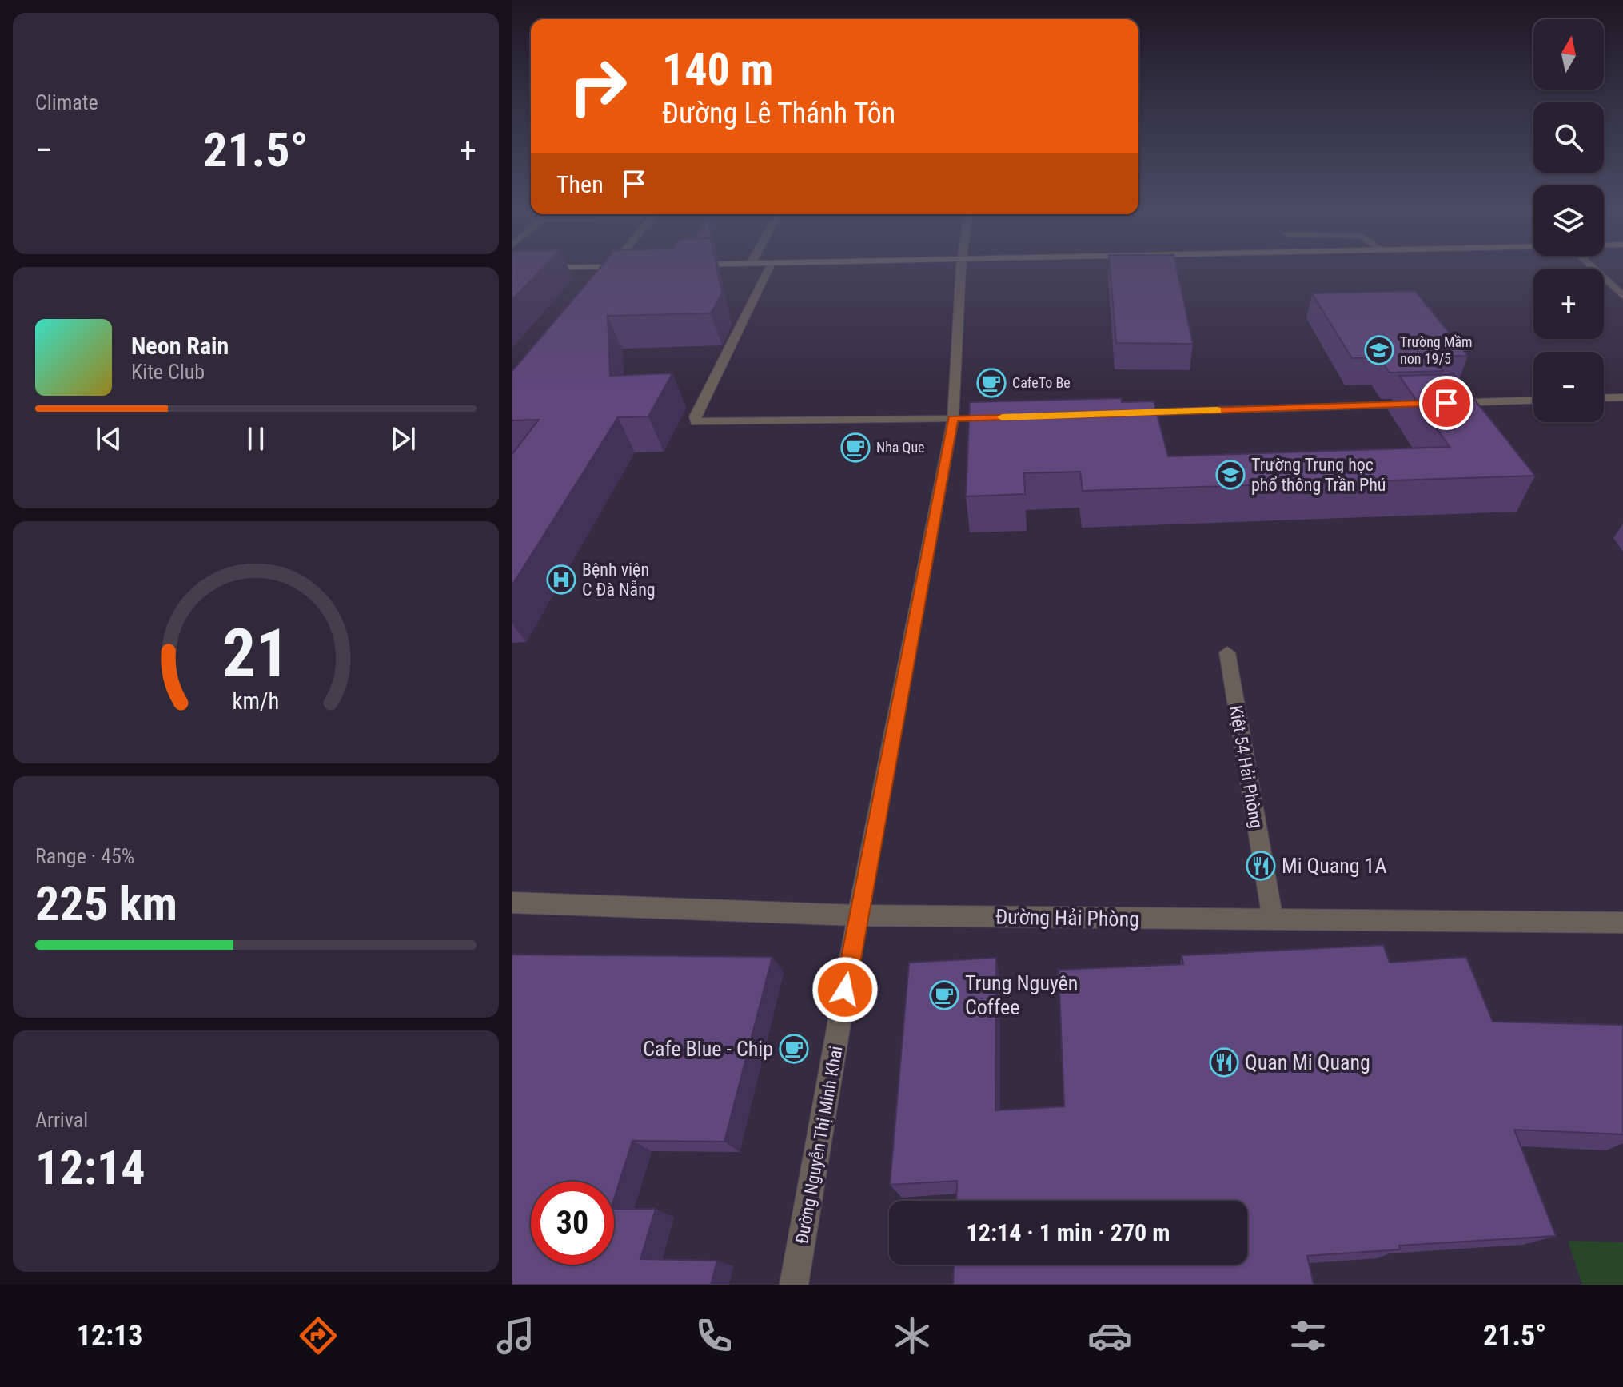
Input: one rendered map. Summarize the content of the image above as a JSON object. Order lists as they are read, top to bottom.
{
  "streets": {
    "street": ["Kiệt 54 Hải Phòng", "Đường Hải Phòng", "Đường Nguyễn Thị Minh Khai"]
  },
  "crossings": [
    ["Kiệt 54 Hải Phòng", "Đường Hải Phòng"],
    ["Đường Hải Phòng", "Đường Nguyễn Thị Minh Khai"]
  ],
  "places": {
    "school or university": ["Trường Mầm non 19/5", "Trường Trung học phổ thông Trần Phú"],
    "cafe": [
      "CafeTo Be",
      "Nha Que",
      "Trung Nguyên Coffee",
      "Cafe Blue - Chip"
    ],
    "hospital": ["Bệnh viện C Đà Nẵng"],
    "restaurant": ["Mi Quang 1A", "Quan Mi Quang"]
  },
  "north": "top",
  "page": {
    "tile": [
      "Climate",
      ["Range · 45%", "225 km"],
      ["Arrival", "12:14"]
    ],
    "map_buttons": ["+", "−"],
    "turn": ["140 m", "Đường Lê Thánh Tôn"],
    "heat": ["−", "21.5°", "+"],
    "then": "Then",
    "song": ["Neon Rain", "Kite Club"],
    "limit": "30",
    "trip": "12:14 · 1 min · 270 m",
    "tabs": ["12:13", "21.5°"],
    "gauge": ["21", "km/h"]
  }
}
